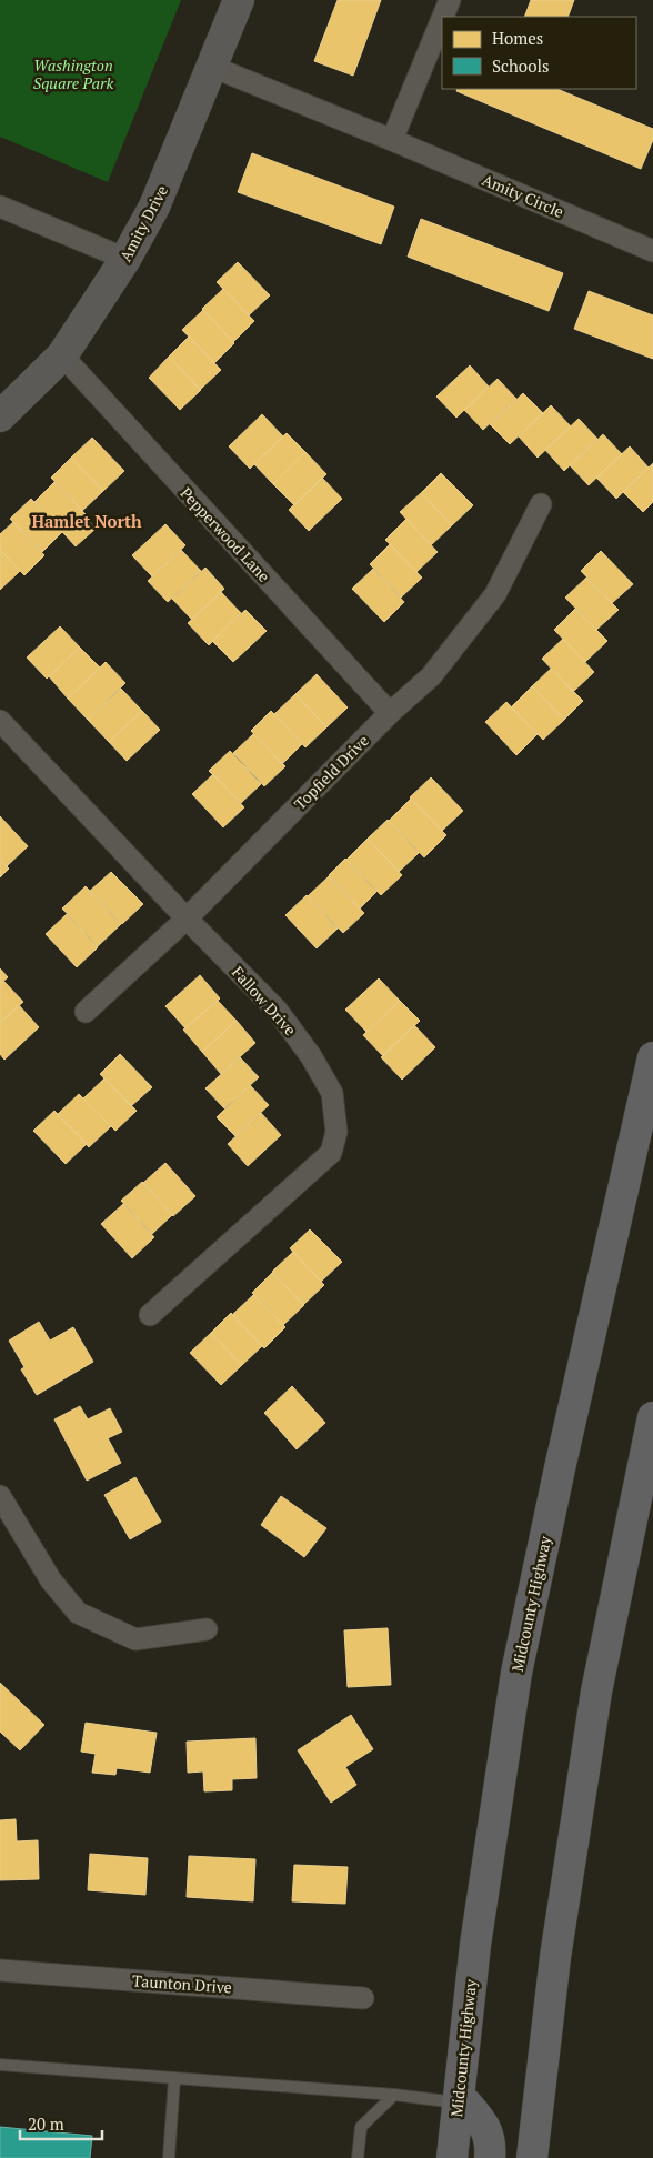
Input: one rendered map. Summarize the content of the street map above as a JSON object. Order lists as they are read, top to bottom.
{
  "streets": {
    "main road": ["Midcounty Highway"],
    "street": [
      "Amity Circle",
      "Amity Drive",
      "Pepperwood Lane",
      "Topfield Drive",
      "Fallow Drive",
      "Taunton Drive"
    ]
  },
  "crossings": [
    ["Amity Circle", "Amity Drive"],
    ["Amity Drive", "Pepperwood Lane"],
    ["Pepperwood Lane", "Topfield Drive"],
    ["Topfield Drive", "Fallow Drive"]
  ],
  "districts": ["Hamlet North"],
  "parks": ["Washington Square Park"],
  "legend": ["Homes", "Schools"],
  "scale_bar": "20 m"
}
